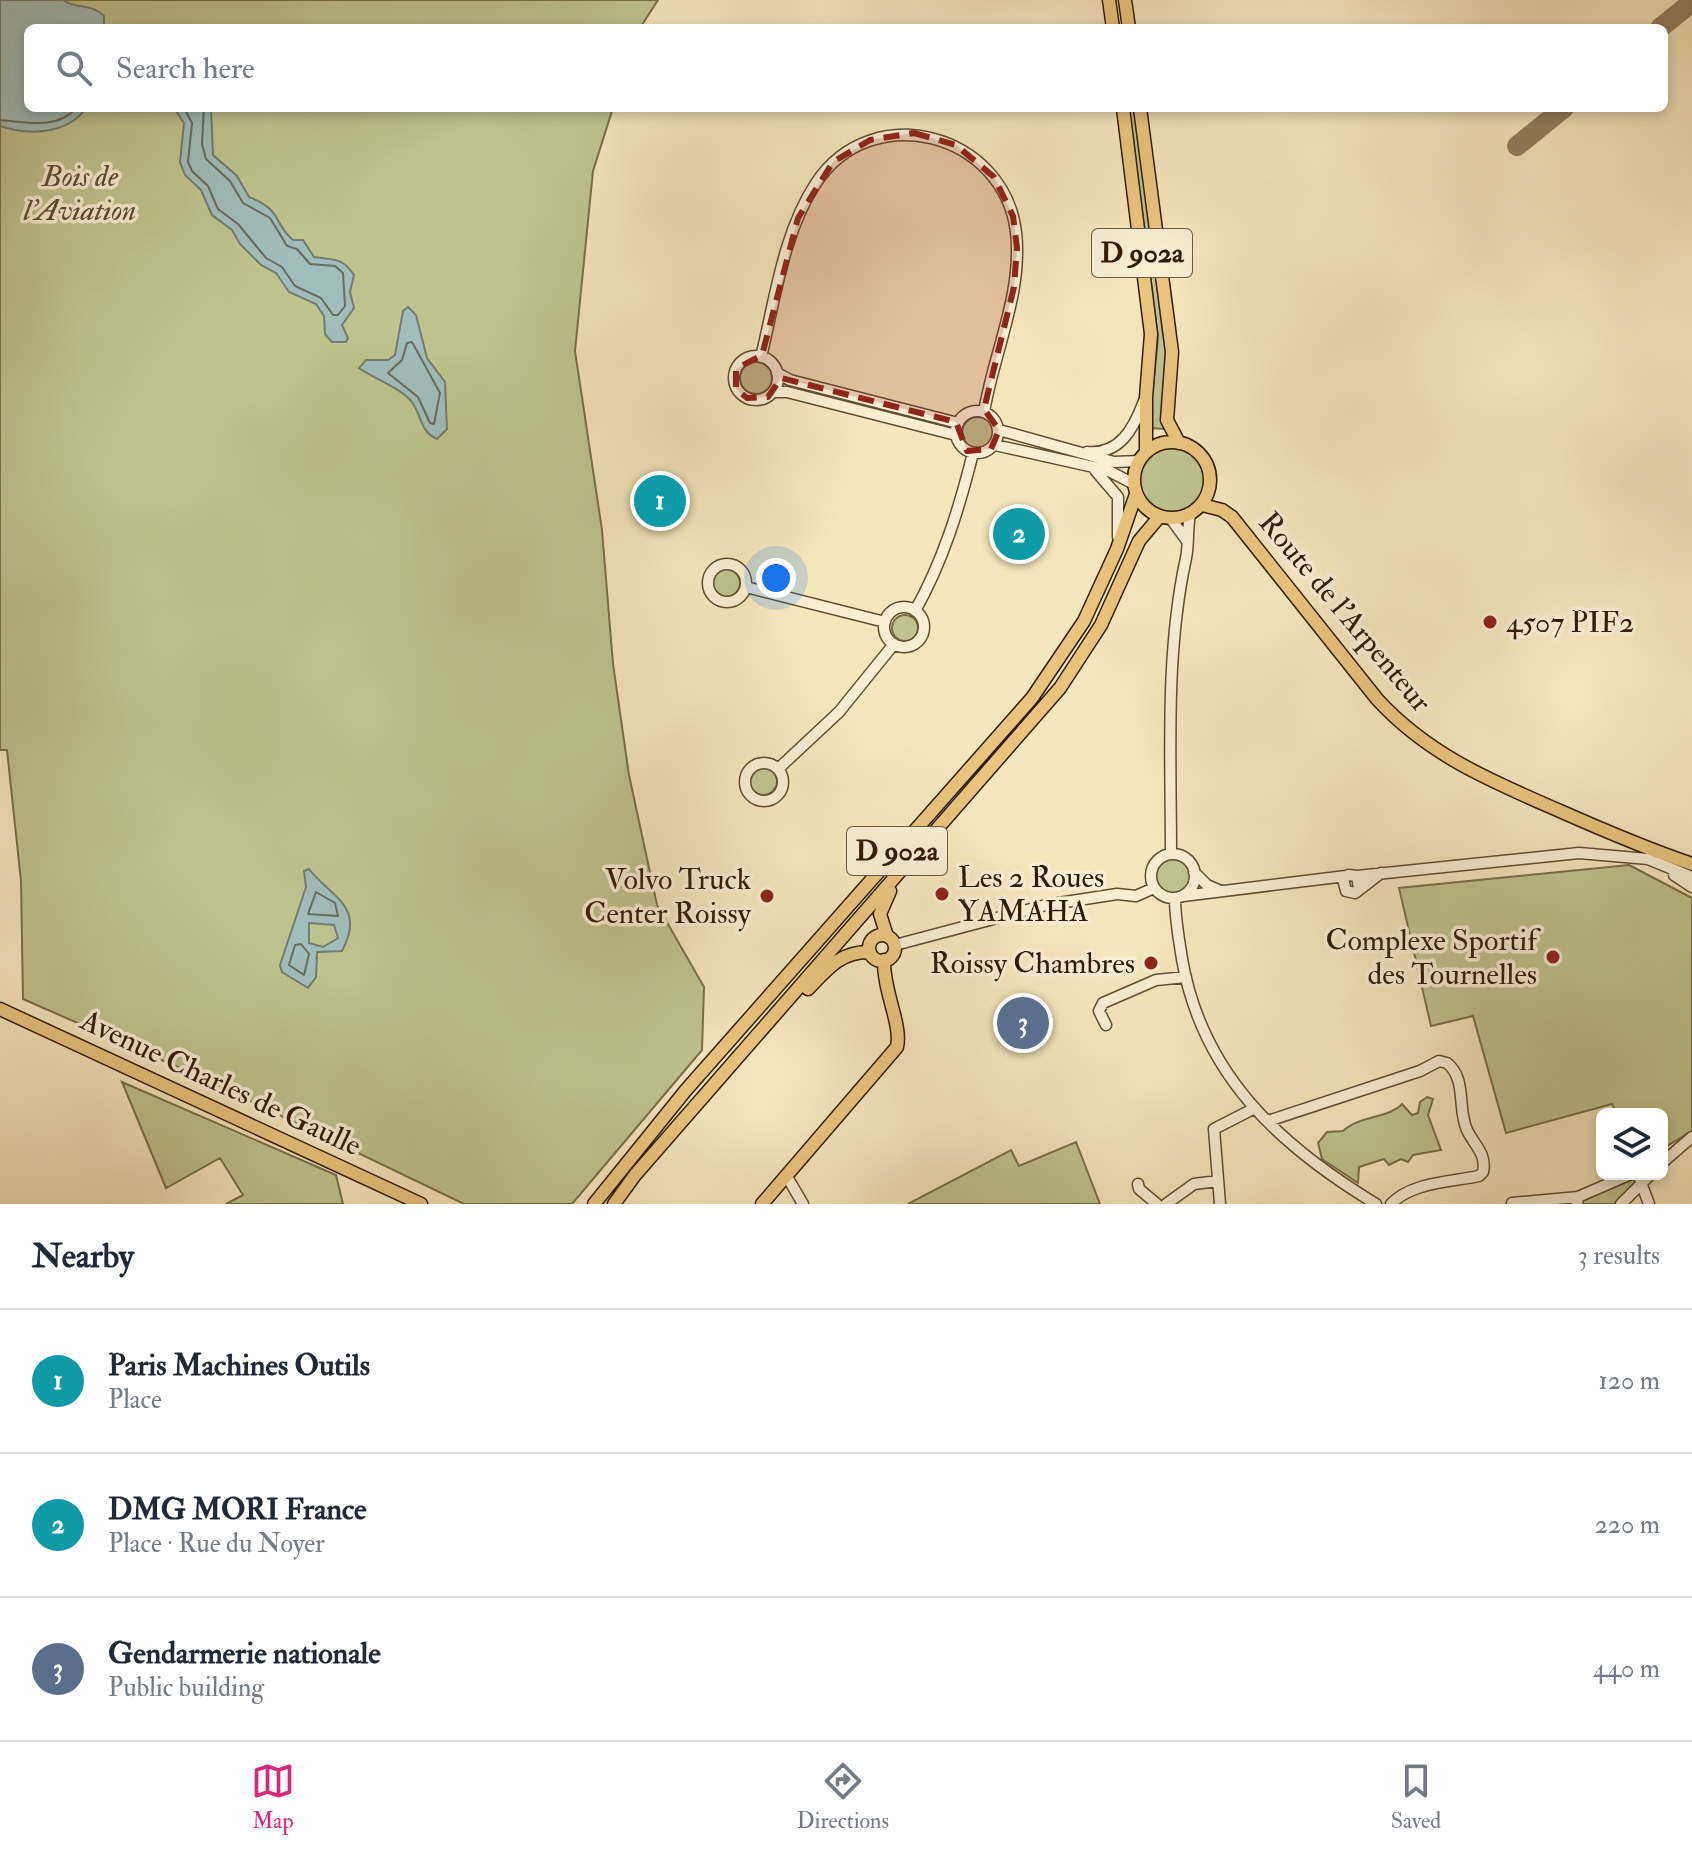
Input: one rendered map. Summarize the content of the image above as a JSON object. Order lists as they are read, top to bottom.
{
  "streets": {
    "main road": ["D 902a", "Route de l'Arpenteur", "Avenue Charles de Gaulle"]
  },
  "crossings": [
    ["D 902a", "Route de l'Arpenteur"]
  ],
  "parks": ["Bois de l'Aviation"],
  "places": [
    "4507 PIF2",
    "Les 2 Roues YAMAHA",
    "Volvo Truck Center Roissy",
    "Complexe Sportif des Tournelles",
    "Roissy Chambres"
  ],
  "page": {
    "search": "Search here",
    "pins": ["1", "2", "3"],
    "heading": ["Nearby", "3 results"],
    "list": [
      {
        "mark": "1",
        "name": "Paris Machines Outils",
        "note": "Place",
        "value": "120 m"
      },
      {
        "mark": "2",
        "name": "DMG MORI France",
        "note": "Place · Rue du Noyer",
        "value": "220 m"
      },
      {
        "mark": "3",
        "name": "Gendarmerie nationale",
        "note": "Public building",
        "value": "440 m"
      }
    ],
    "nav": ["Map", "Directions", "Saved"]
  }
}
